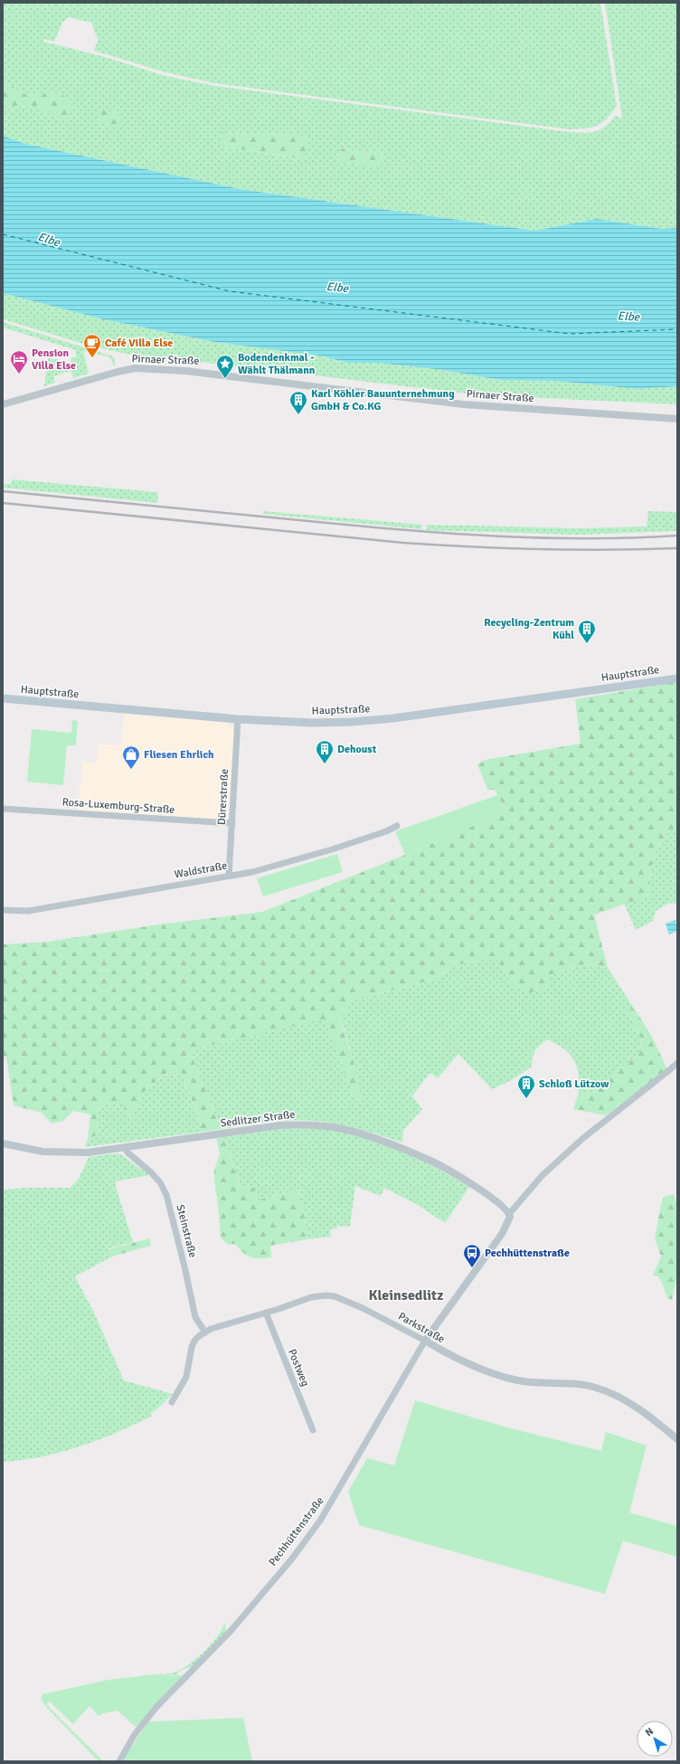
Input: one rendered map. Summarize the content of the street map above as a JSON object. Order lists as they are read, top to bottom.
{
  "streets": {
    "main road": ["Hauptstraße"],
    "street": [
      "Pirnaer Straße",
      "Dürerstraße",
      "Rosa-Luxemburg-Straße",
      "Waldstraße",
      "Sedlitzer Straße",
      "Steinstraße",
      "Parkstraße",
      "Postweg",
      "Pechhüttenstraße"
    ]
  },
  "crossings": [
    ["Hauptstraße", "Dürerstraße"],
    ["Dürerstraße", "Rosa-Luxemburg-Straße"],
    ["Dürerstraße", "Waldstraße"],
    ["Sedlitzer Straße", "Steinstraße"],
    ["Sedlitzer Straße", "Pechhüttenstraße"],
    ["Steinstraße", "Parkstraße"],
    ["Parkstraße", "Postweg"],
    ["Parkstraße", "Pechhüttenstraße"]
  ],
  "districts": ["Kleinsedlitz"],
  "water": ["Elbe"],
  "places": {
    "cafe": ["Café Villa Else"],
    "hotel": ["Pension Villa Else"],
    "place": ["Bodendenkmal - Wählt Thälmann"],
    "building": [
      "Karl Köhler Bauunternehmung GmbH & Co.KG",
      "Recycling-Zentrum Kühl",
      "Dehoust",
      "Schloß Lützow"
    ],
    "shop": ["Fliesen Ehrlich"],
    "bus stop": ["Pechhüttenstraße"]
  },
  "north": "top left"
}
